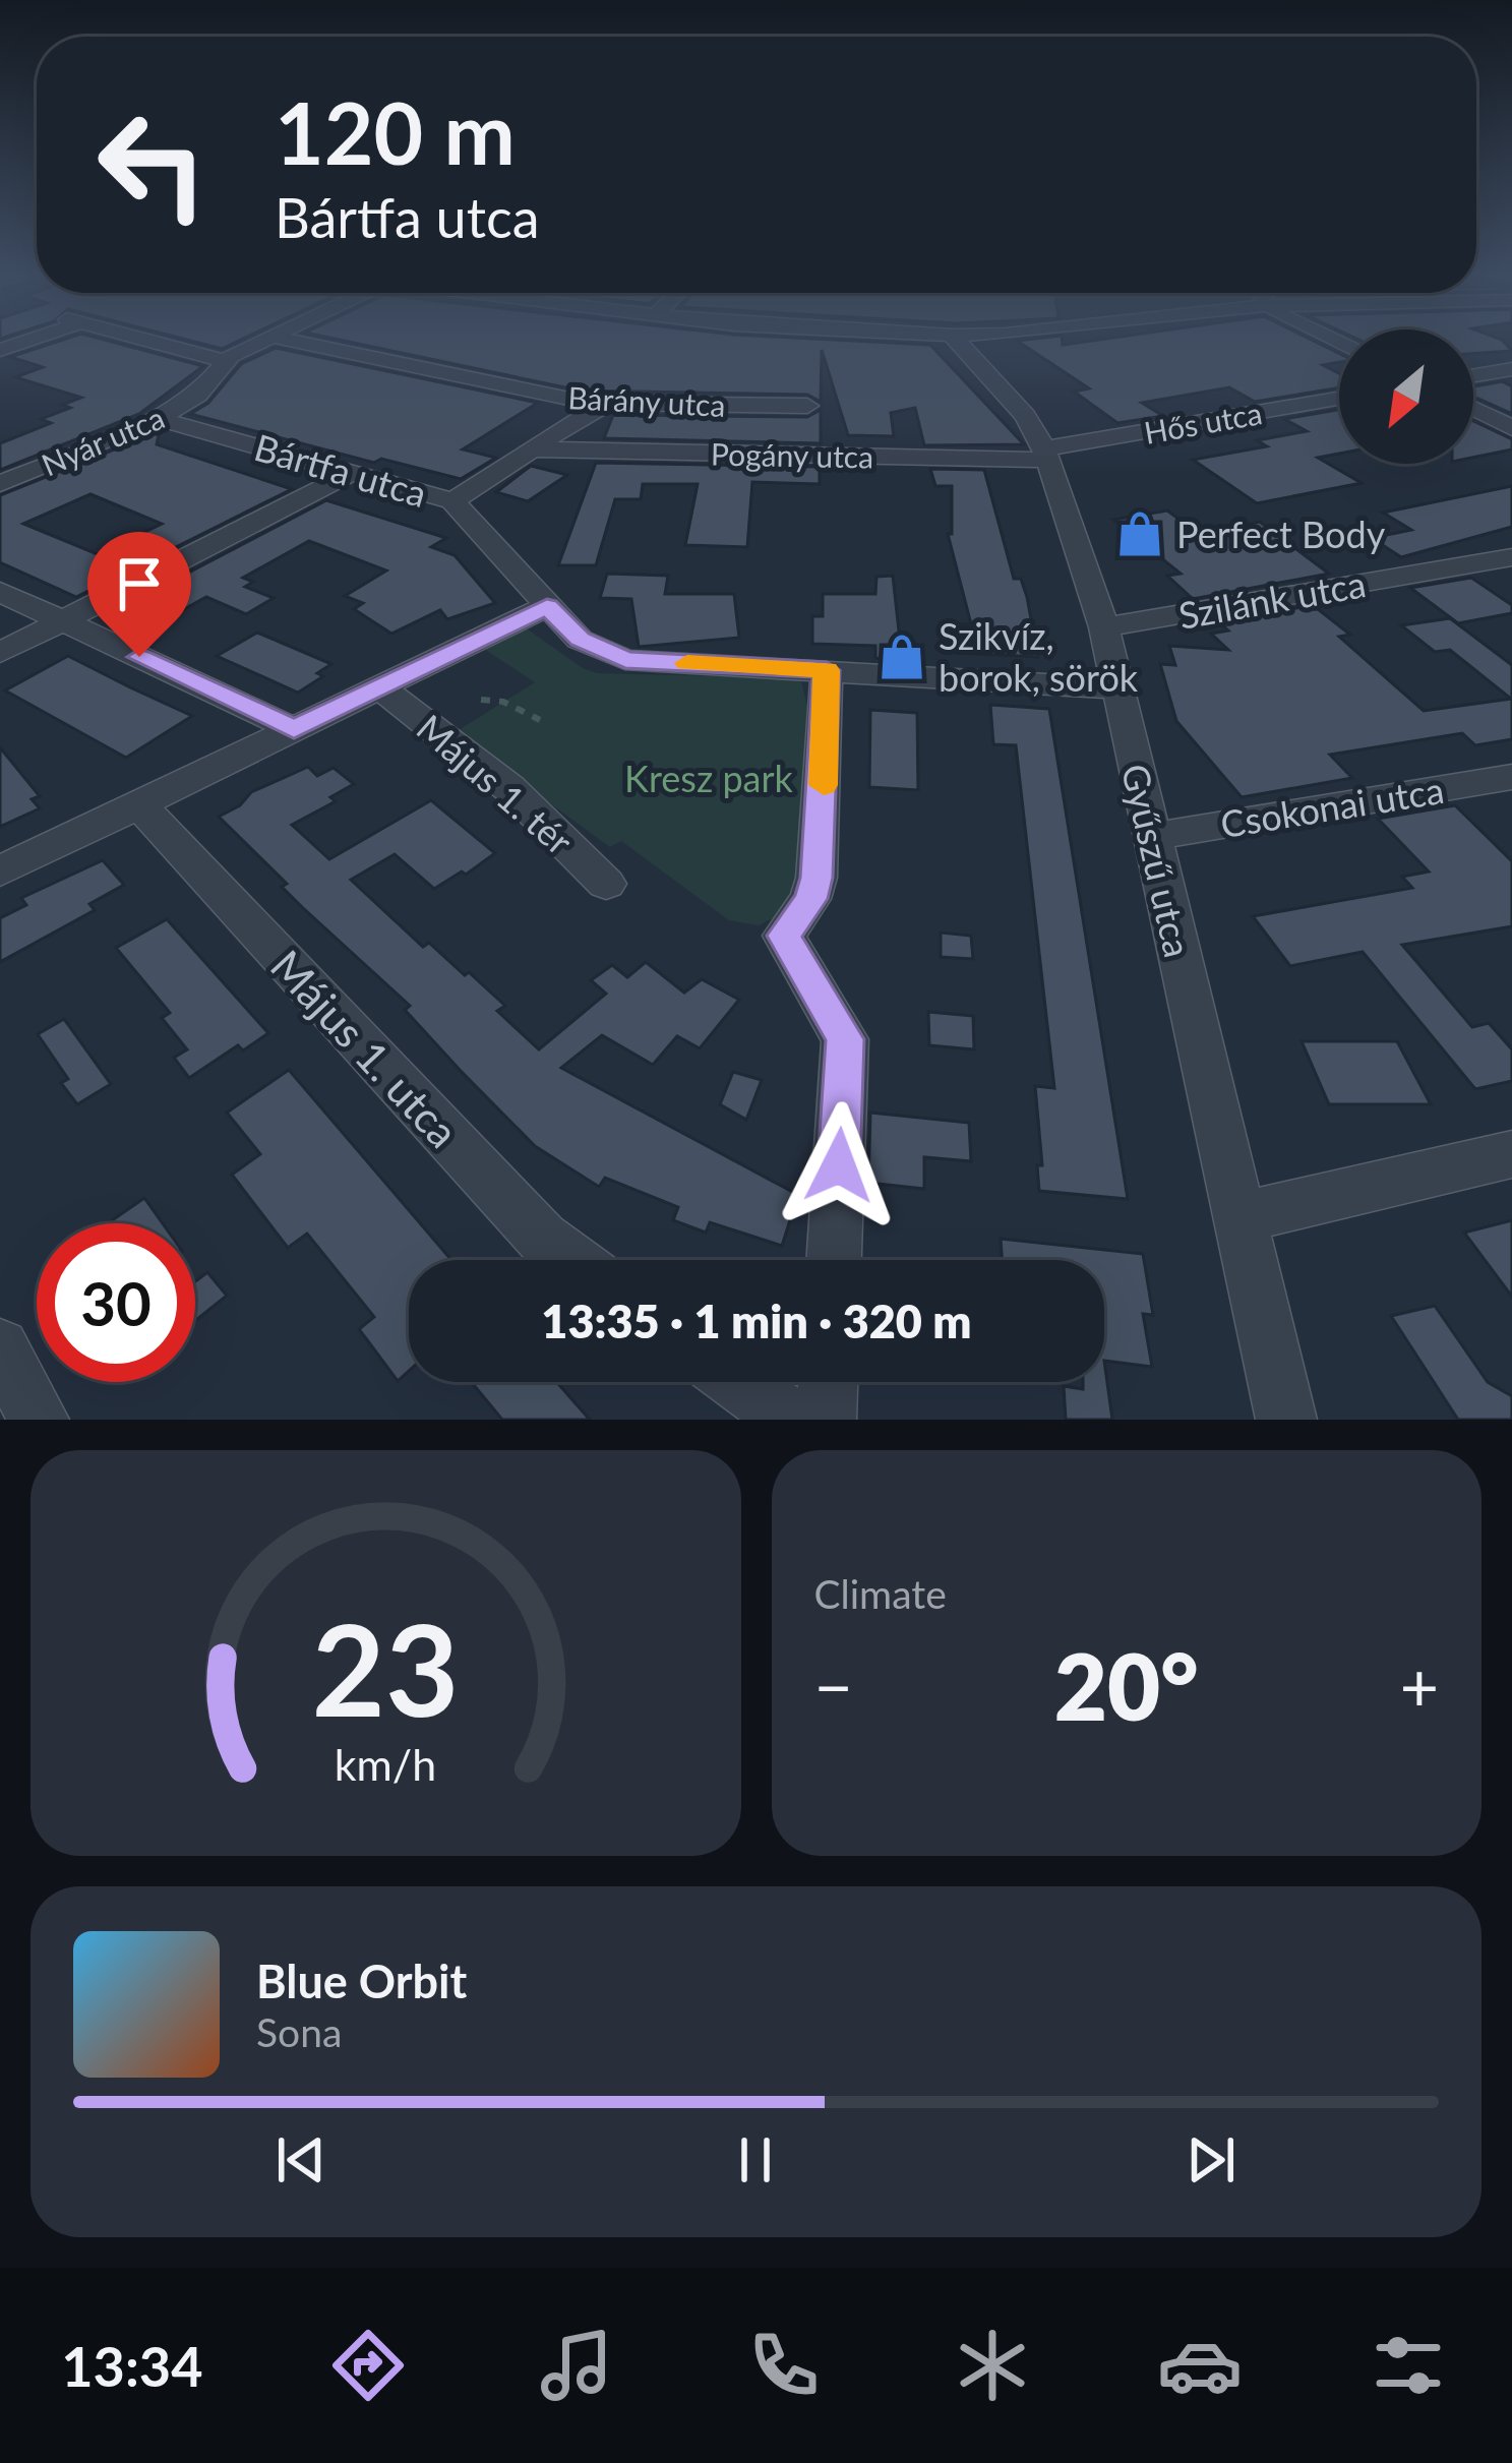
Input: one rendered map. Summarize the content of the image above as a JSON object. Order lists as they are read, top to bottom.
{
  "streets": {
    "street": [
      "Bárány utca",
      "Hős utca",
      "Nyár utca",
      "Pogány utca",
      "Bártfa utca",
      "Szilánk utca",
      "Május 1. tér",
      "Csokonai utca",
      "Gyűszű utca",
      "Május 1. utca"
    ]
  },
  "crossings": [
    ["Hős utca", "Pogány utca"],
    ["Hős utca", "Gyűszű utca"],
    ["Nyár utca", "Bártfa utca"],
    ["Pogány utca", "Gyűszű utca"],
    ["Bártfa utca", "Gyűszű utca"],
    ["Szilánk utca", "Gyűszű utca"],
    ["Csokonai utca", "Gyűszű utca"]
  ],
  "parks": ["Kresz park"],
  "places": {
    "shop": ["Perfect Body", "Szikvíz, borok, sörök"]
  },
  "north": "bottom left",
  "page": {
    "turn": ["120 m", "Bártfa utca"],
    "limit": "30",
    "trip": "13:35 · 1 min · 320 m",
    "tile": "Climate",
    "heat": ["−", "20°", "+"],
    "song": ["Blue Orbit", "Sona"],
    "tabs": "13:34",
    "gauge": ["23", "km/h"]
  }
}
